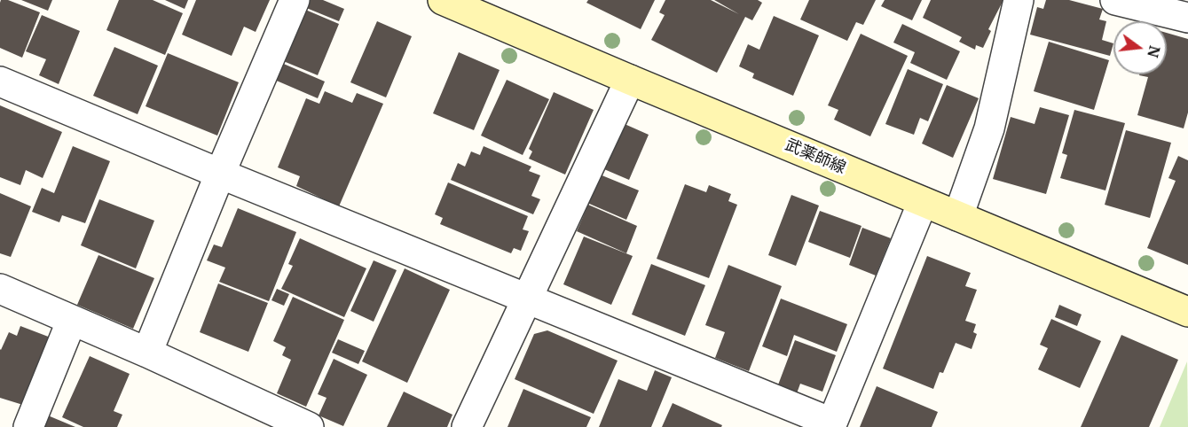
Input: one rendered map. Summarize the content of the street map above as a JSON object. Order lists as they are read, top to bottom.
{
  "streets": {
    "street": ["武薬師線"]
  },
  "north": "right"
}
